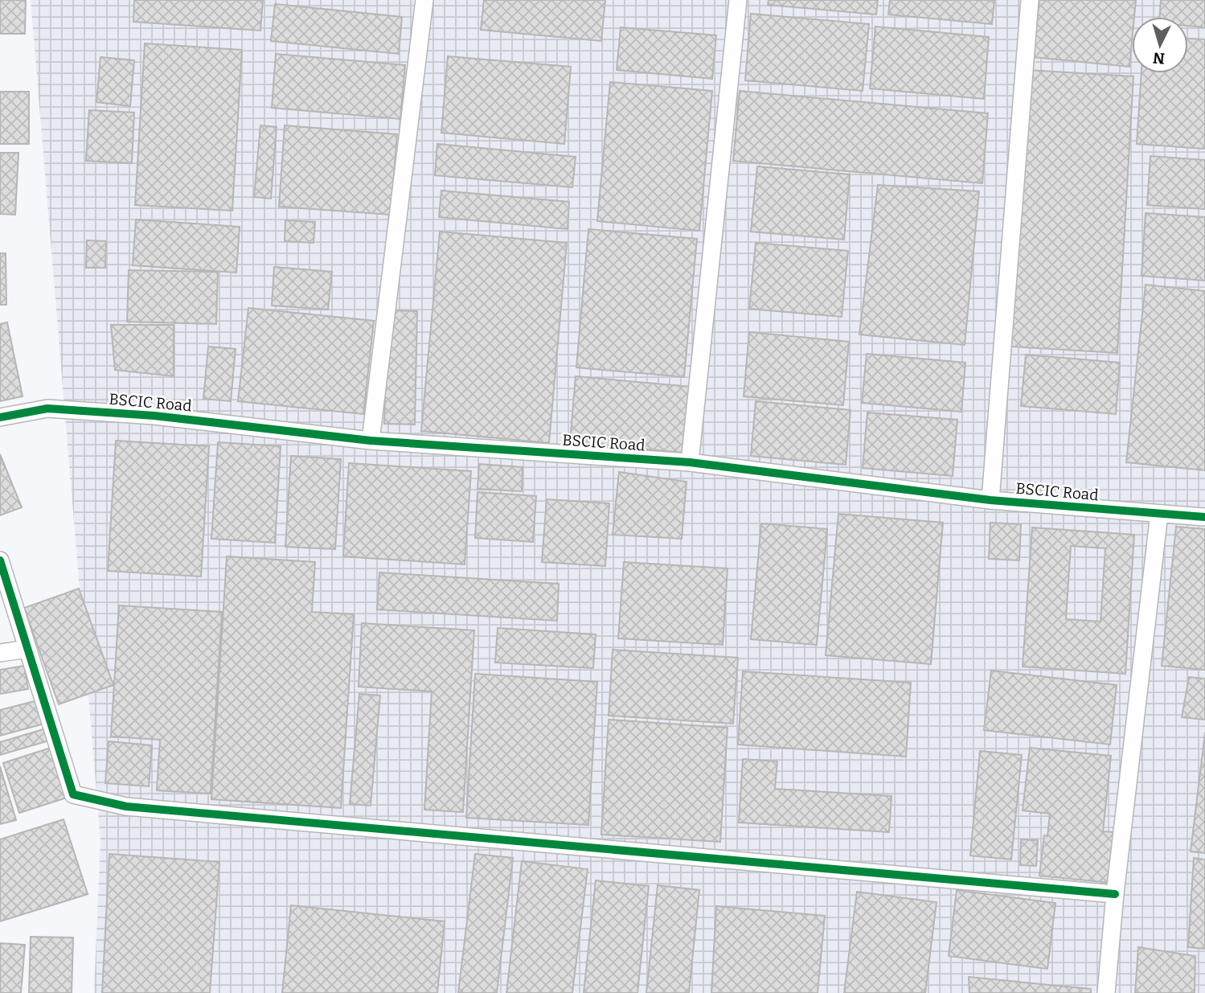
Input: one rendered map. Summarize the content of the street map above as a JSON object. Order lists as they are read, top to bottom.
{
  "streets": {
    "street": ["BSCIC Road"]
  },
  "north": "bottom"
}
